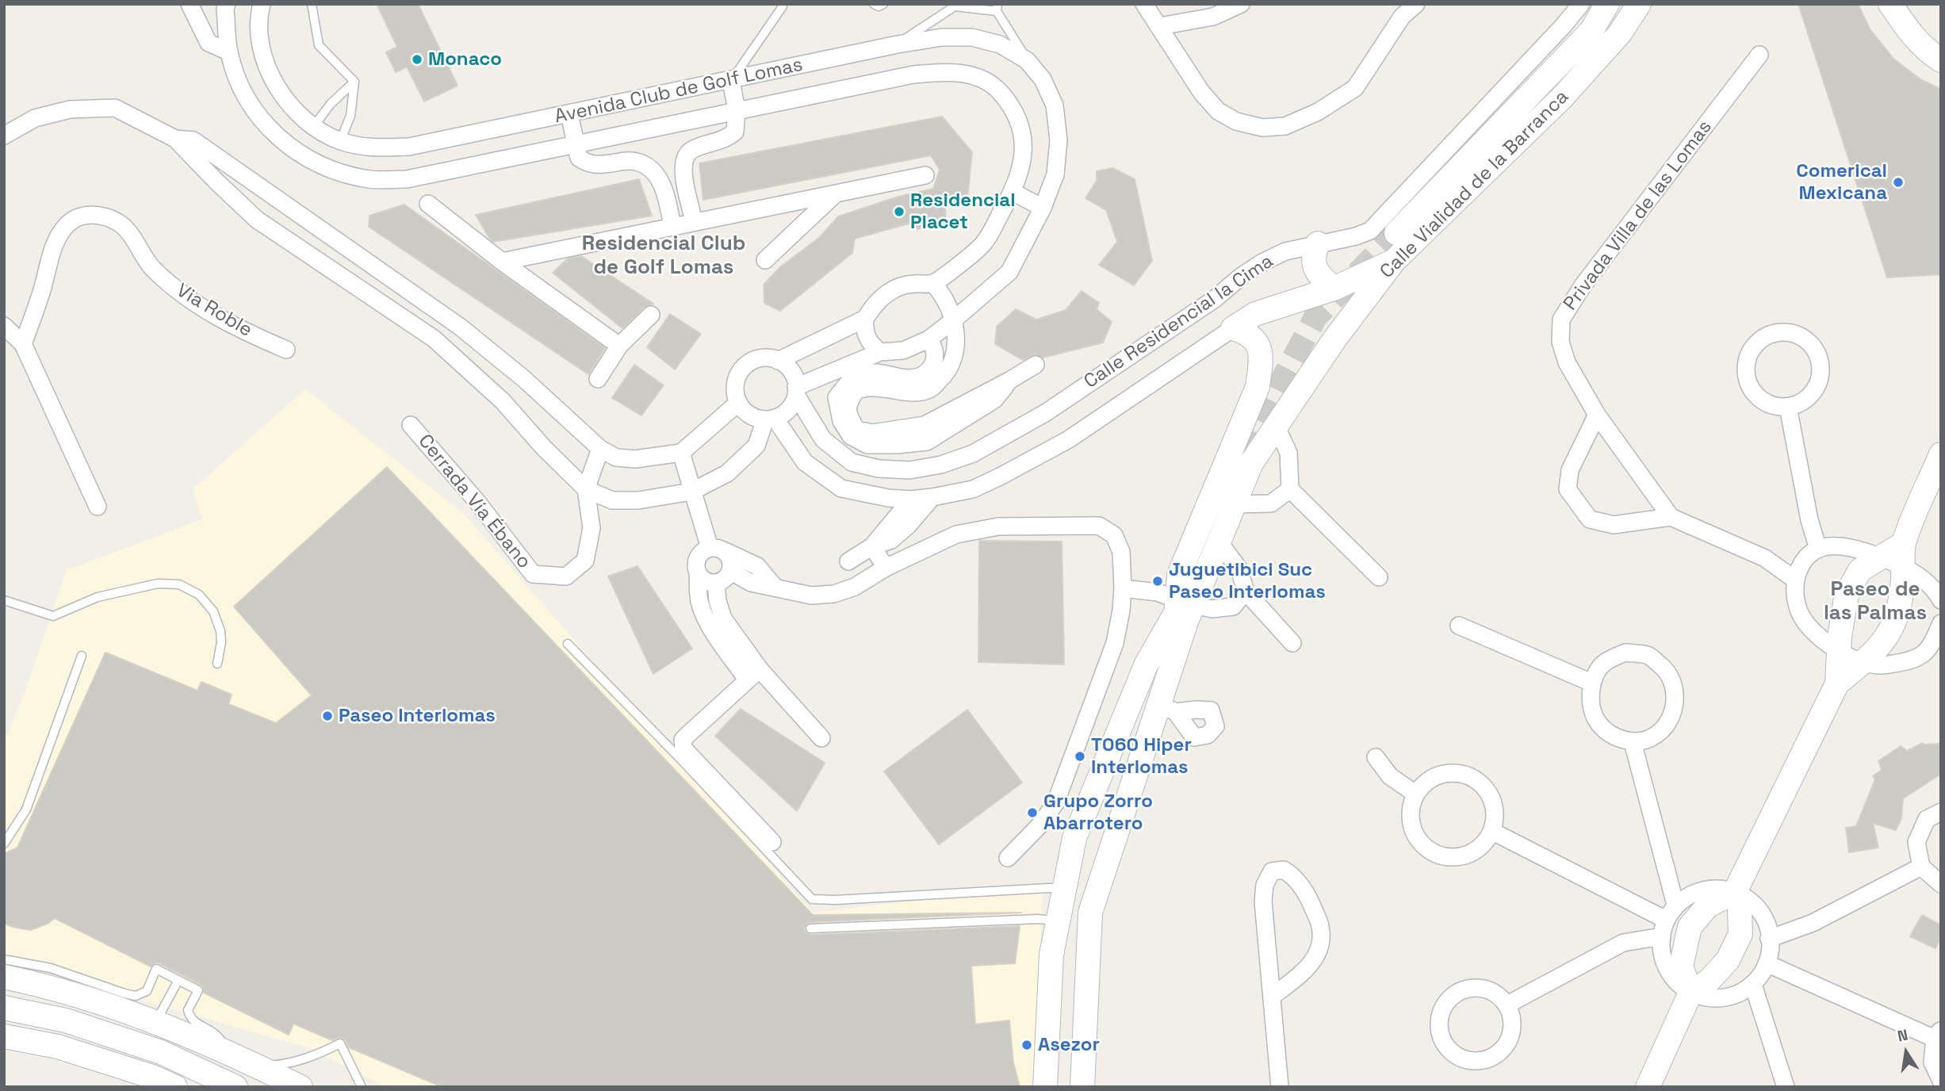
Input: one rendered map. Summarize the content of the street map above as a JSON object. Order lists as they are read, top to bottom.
{
  "streets": {
    "main road": ["Calle Vialidad de la Barranca"],
    "street": [
      "Avenida Club de Golf Lomas",
      "Privada Villa de las Lomas",
      "Via Roble",
      "Calle Residencial la Cima",
      "Cerrada Vía Ébano"
    ]
  },
  "crossings": [
    ["Avenida Club de Golf Lomas", "Calle Residencial la Cima"]
  ],
  "districts": ["Residencial Club de Golf Lomas", "Paseo de las Palmas"],
  "places": [
    "Monaco",
    "Comerical Mexicana",
    "Residencial Placet",
    "Juguetibici Suc Paseo Interlomas",
    "Paseo Interlomas",
    "T060 Hiper Interlomas",
    "Grupo Zorro Abarrotero",
    "Asezor"
  ],
  "north": "top"
}
